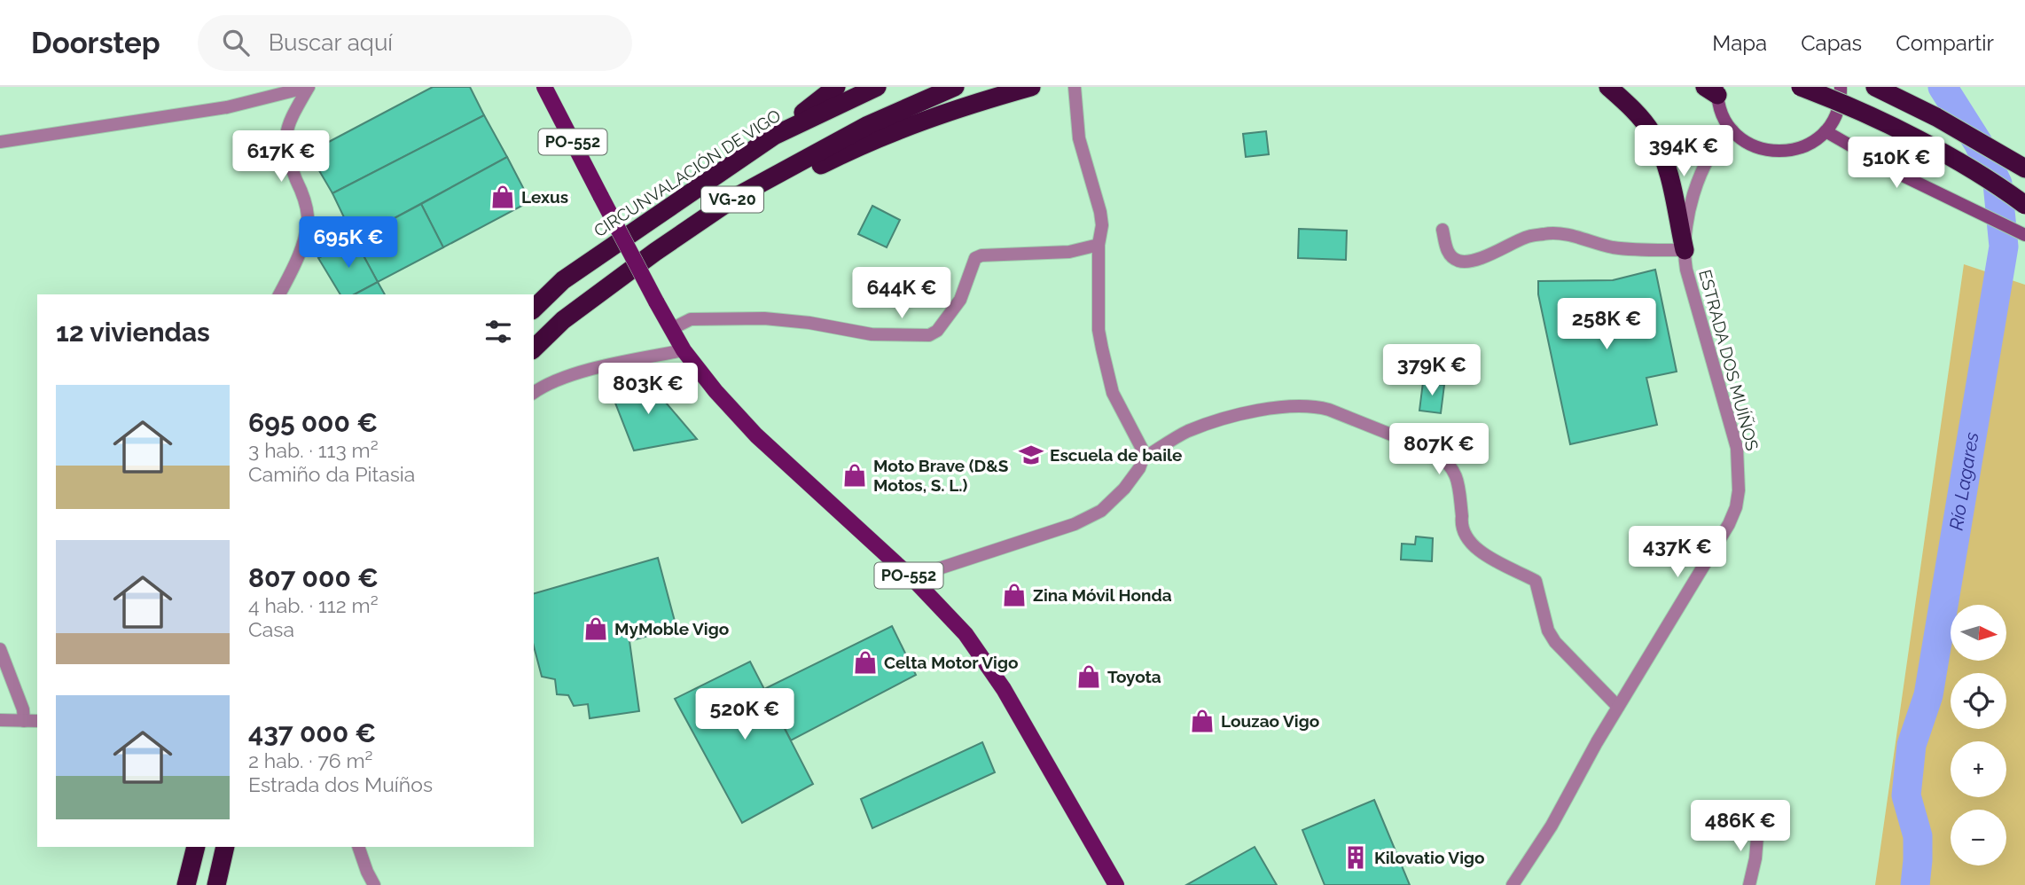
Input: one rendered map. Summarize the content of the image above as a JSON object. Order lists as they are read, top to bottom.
{
  "streets": {
    "highway": ["CIRCUNVALACIÓN DE VIGO", "VG-20"],
    "main road": ["PO-552"],
    "street": ["ESTRADA DOS MUÍÑOS"]
  },
  "water": ["Río Lagares"],
  "places": {
    "shop": [
      "Lexus",
      "Moto Brave (D&S Motos, S. L.)",
      "Zina Móvil Honda",
      "MyMoble Vigo",
      "Celta Motor Vigo",
      "Toyota",
      "Louzao Vigo"
    ],
    "school or university": ["Escuela de baile"],
    "building": ["Kilovatio Vigo"]
  },
  "north": "right",
  "page": {
    "header": "Doorstep",
    "search": "Buscar aquí",
    "nav": ["Mapa", "Capas", "Compartir"],
    "price": [
      "394K €",
      "617K €",
      "510K €",
      "695K €",
      "644K €",
      "258K €",
      "379K €",
      "803K €",
      "807K €",
      "437K €",
      "520K €",
      "486K €"
    ],
    "heading": "12 viviendas",
    "list": [
      {
        "name": "695 000 €",
        "note": "3 hab. · 113 m² · Camiño da Pitasia"
      },
      {
        "name": "807 000 €",
        "note": "4 hab. · 112 m² · Casa"
      },
      {
        "name": "437 000 €",
        "note": "2 hab. · 76 m² · Estrada dos Muíños"
      }
    ],
    "map_buttons": ["+", "−"]
  }
}
